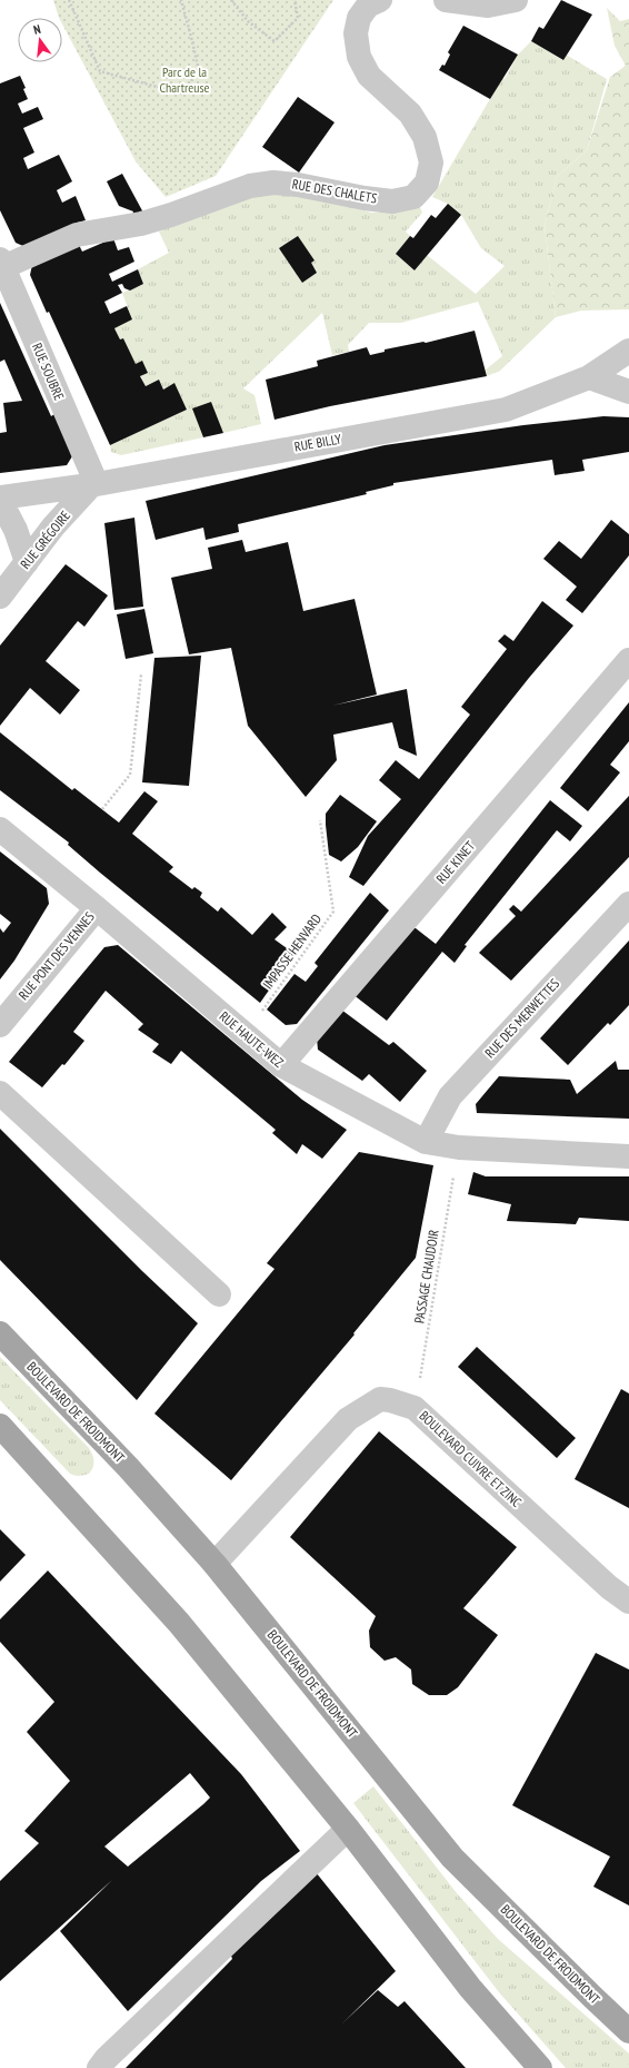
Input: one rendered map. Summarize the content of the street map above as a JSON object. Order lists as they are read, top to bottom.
{
  "streets": {
    "main road": ["BOULEVARD DE FROIDMONT"],
    "street": [
      "RUE DES CHALETS",
      "RUE SOUBRE",
      "RUE BILLY",
      "RUE GRÉGOIRE",
      "RUE KINET",
      "RUE PONT DES VENNES",
      "RUE DES MERWETTES",
      "RUE HAUTE-WEZ",
      "BOULEVARD CUIVRE ET ZINC"
    ],
    "path": ["IMPASSE HENVARD", "PASSAGE CHAUDOIR"]
  },
  "crossings": [
    ["RUE DES CHALETS", "RUE SOUBRE"],
    ["RUE SOUBRE", "RUE BILLY"],
    ["RUE SOUBRE", "RUE GRÉGOIRE"],
    ["RUE BILLY", "RUE GRÉGOIRE"],
    ["RUE KINET", "RUE HAUTE-WEZ"],
    ["IMPASSE HENVARD", "RUE HAUTE-WEZ"],
    ["RUE PONT DES VENNES", "RUE HAUTE-WEZ"],
    ["RUE DES MERWETTES", "RUE HAUTE-WEZ"],
    ["RUE HAUTE-WEZ", "PASSAGE CHAUDOIR"],
    ["PASSAGE CHAUDOIR", "BOULEVARD CUIVRE ET ZINC"],
    ["BOULEVARD DE FROIDMONT", "BOULEVARD CUIVRE ET ZINC"]
  ],
  "parks": ["Parc de la Chartreuse"],
  "north": "top"
}
